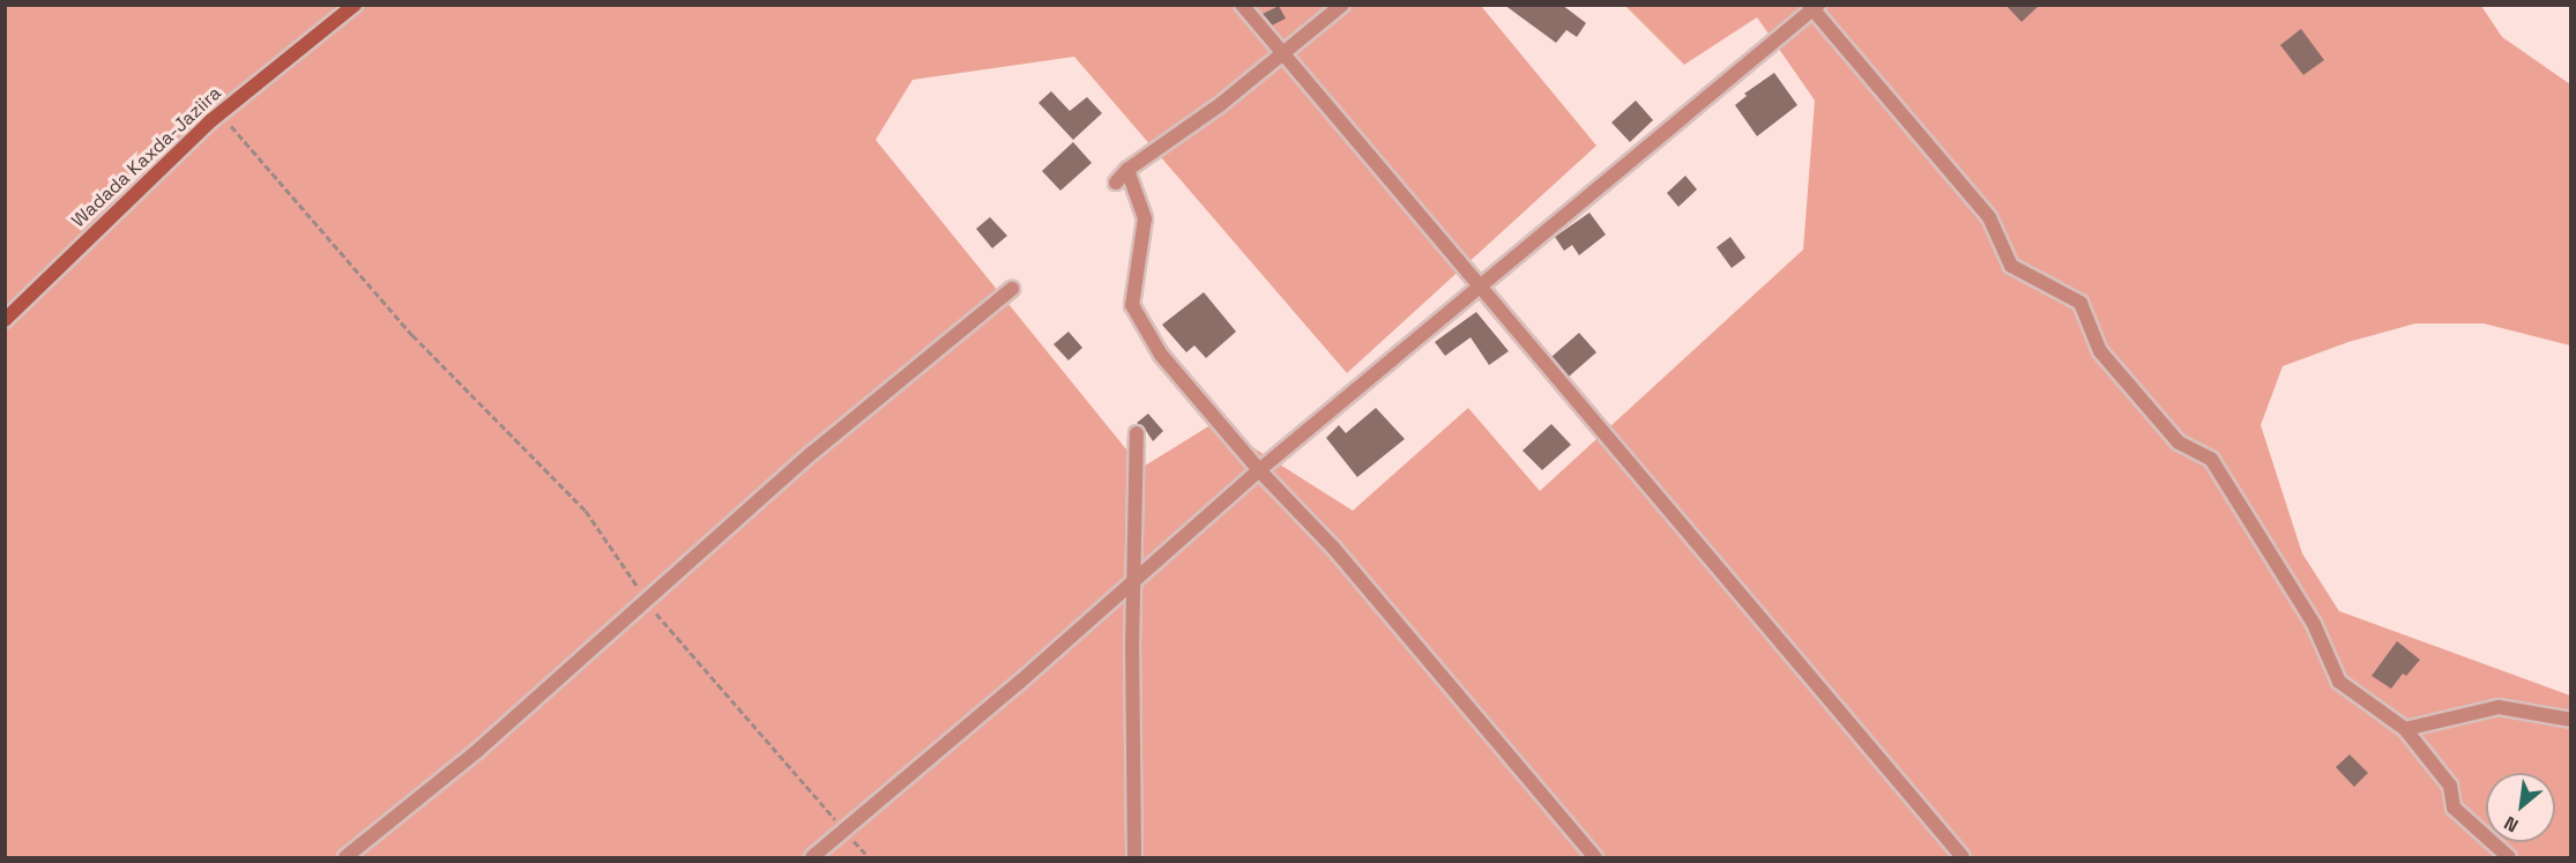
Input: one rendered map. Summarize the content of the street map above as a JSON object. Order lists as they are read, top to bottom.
{
  "streets": {
    "street": ["Wadada Kaxda-Jaziira"]
  },
  "north": "bottom left"
}
